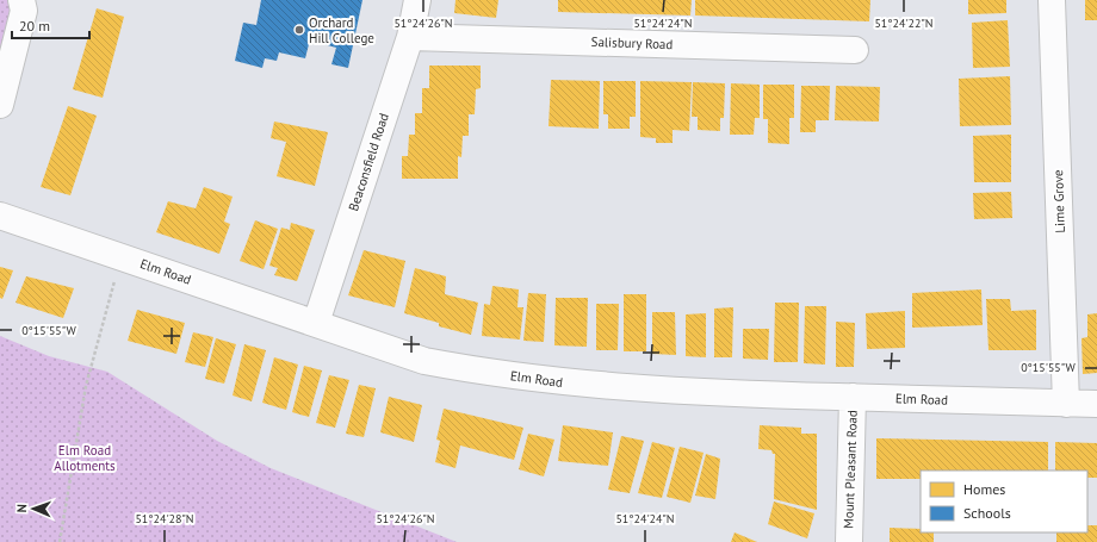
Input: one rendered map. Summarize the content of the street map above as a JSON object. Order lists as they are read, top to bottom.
{
  "streets": {
    "street": [
      "Salisbury Road",
      "Beaconsfield Road",
      "Lime Grove",
      "Elm Road",
      "Mount Pleasant Road"
    ]
  },
  "crossings": [
    ["Salisbury Road", "Beaconsfield Road"],
    ["Beaconsfield Road", "Elm Road"],
    ["Lime Grove", "Elm Road"],
    ["Elm Road", "Mount Pleasant Road"]
  ],
  "parks": ["Elm Road Allotments"],
  "places": ["Orchard Hill College"],
  "legend": ["Homes", "Schools"],
  "scale_bar": "20 m",
  "north": "left",
  "coordinates": [
    "51°24'26\"N",
    "51°24'24\"N",
    "51°24'22\"N",
    "0°15'55\"W",
    "51°24'28\"N"
  ]
}
